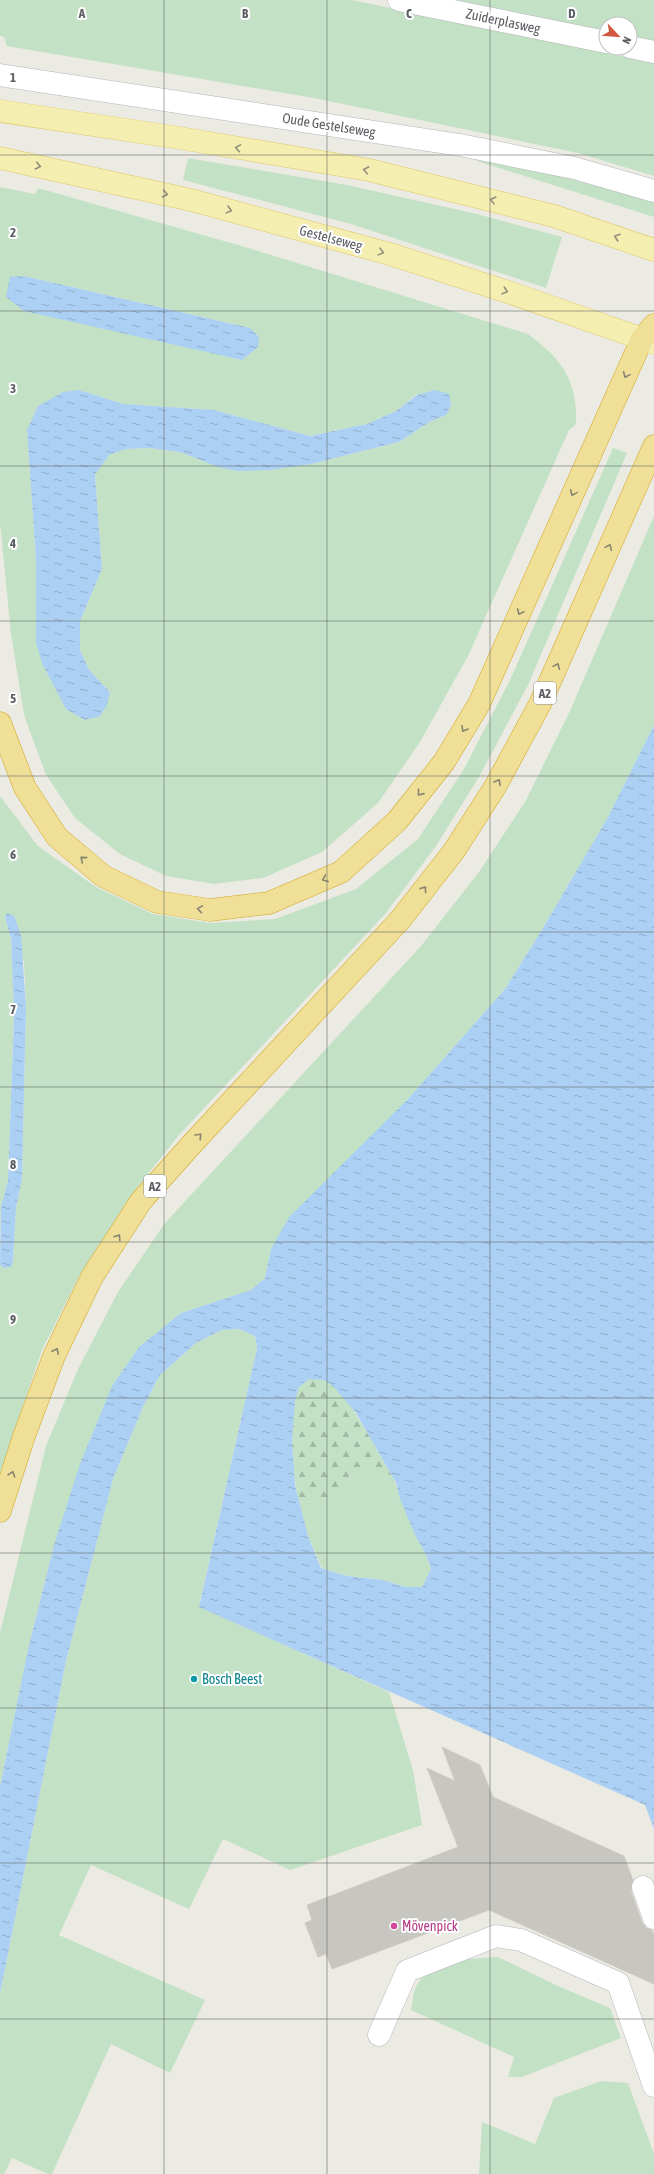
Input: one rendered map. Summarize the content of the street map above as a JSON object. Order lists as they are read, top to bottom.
{
  "streets": {
    "highway": ["A2"],
    "main road": ["Gestelseweg"],
    "street": ["Zuiderplasweg", "Oude Gestelseweg"]
  },
  "places": ["Bosch Beest", "Mövenpick"],
  "north": "bottom right",
  "grid": {
    "columns": [
      "A",
      "B",
      "C",
      "D"
    ],
    "rows": [
      "1",
      "2",
      "3",
      "4",
      "5",
      "6",
      "7",
      "8",
      "9"
    ]
  }
}
